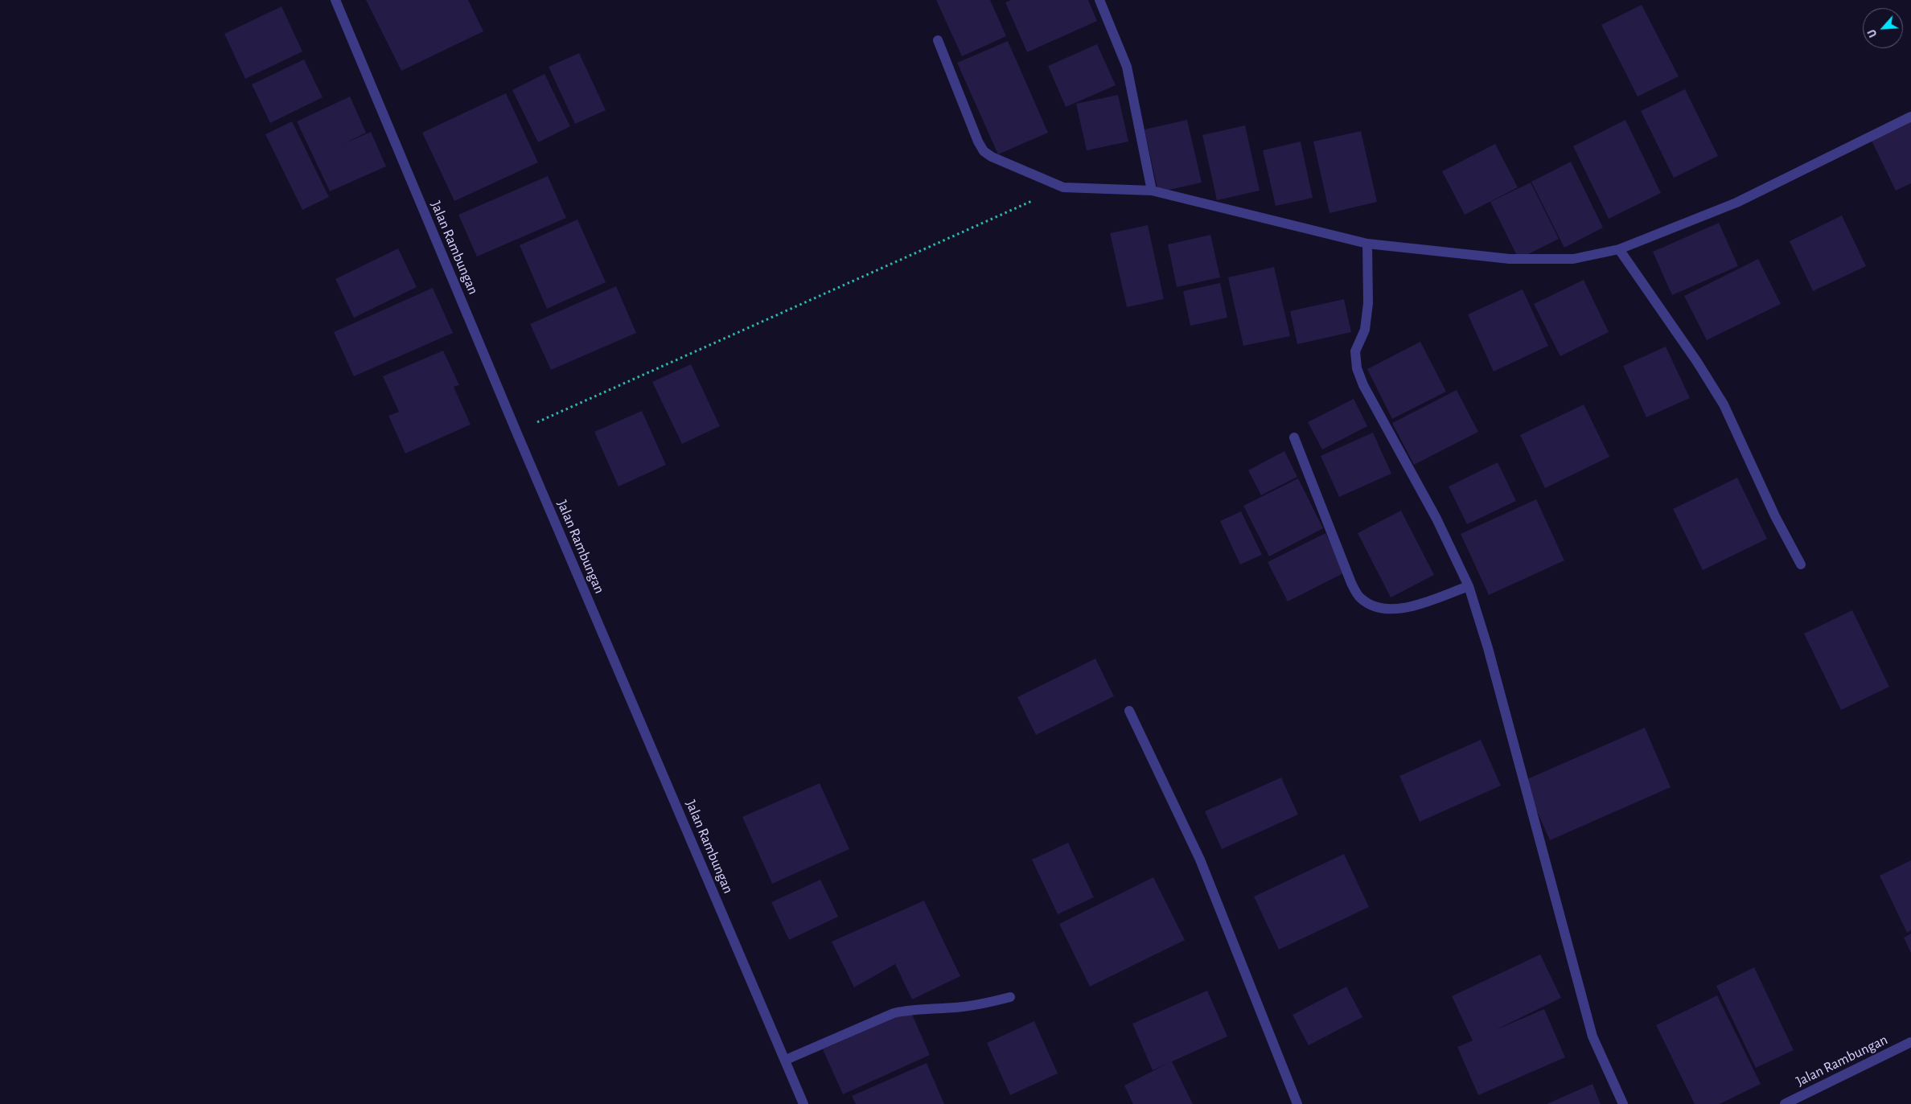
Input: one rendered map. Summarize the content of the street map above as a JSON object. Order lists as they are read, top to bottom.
{
  "streets": {
    "street": ["Jalan Rambungan"]
  },
  "north": "bottom left"
}
